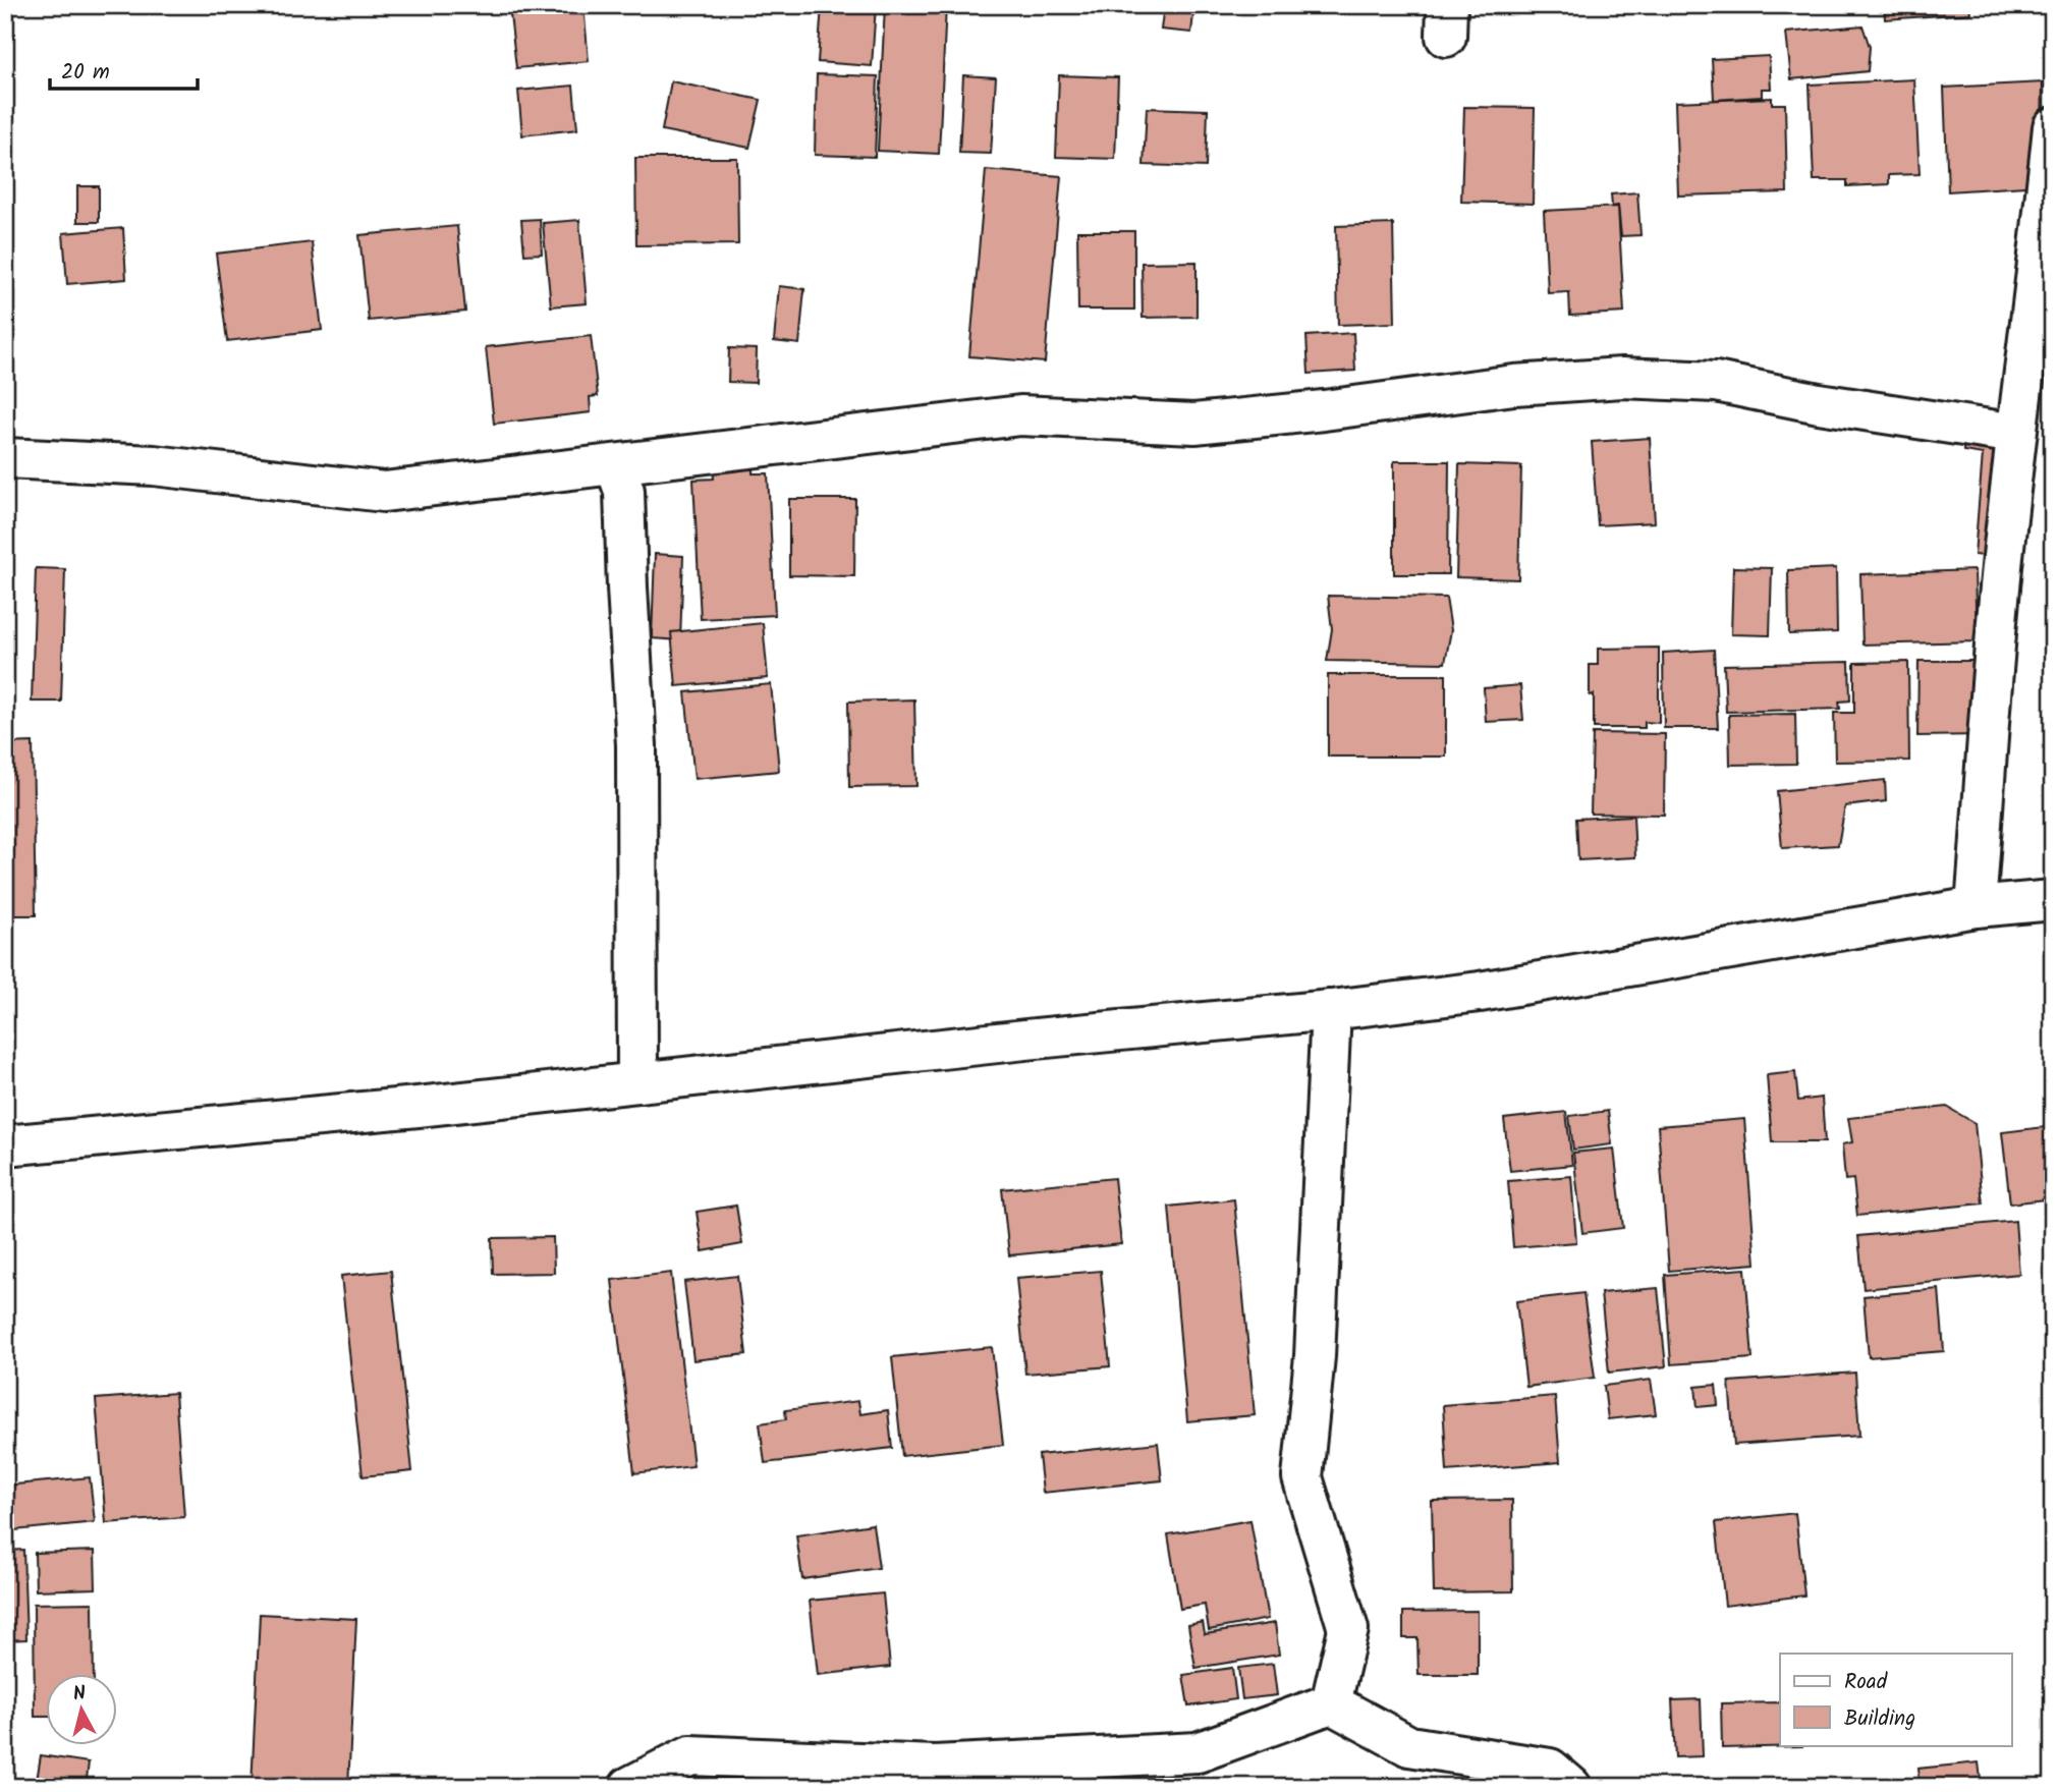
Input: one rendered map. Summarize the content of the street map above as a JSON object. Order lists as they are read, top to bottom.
{
  "legend": ["Road", "Building"],
  "scale_bar": "20 m",
  "north": "top"
}
